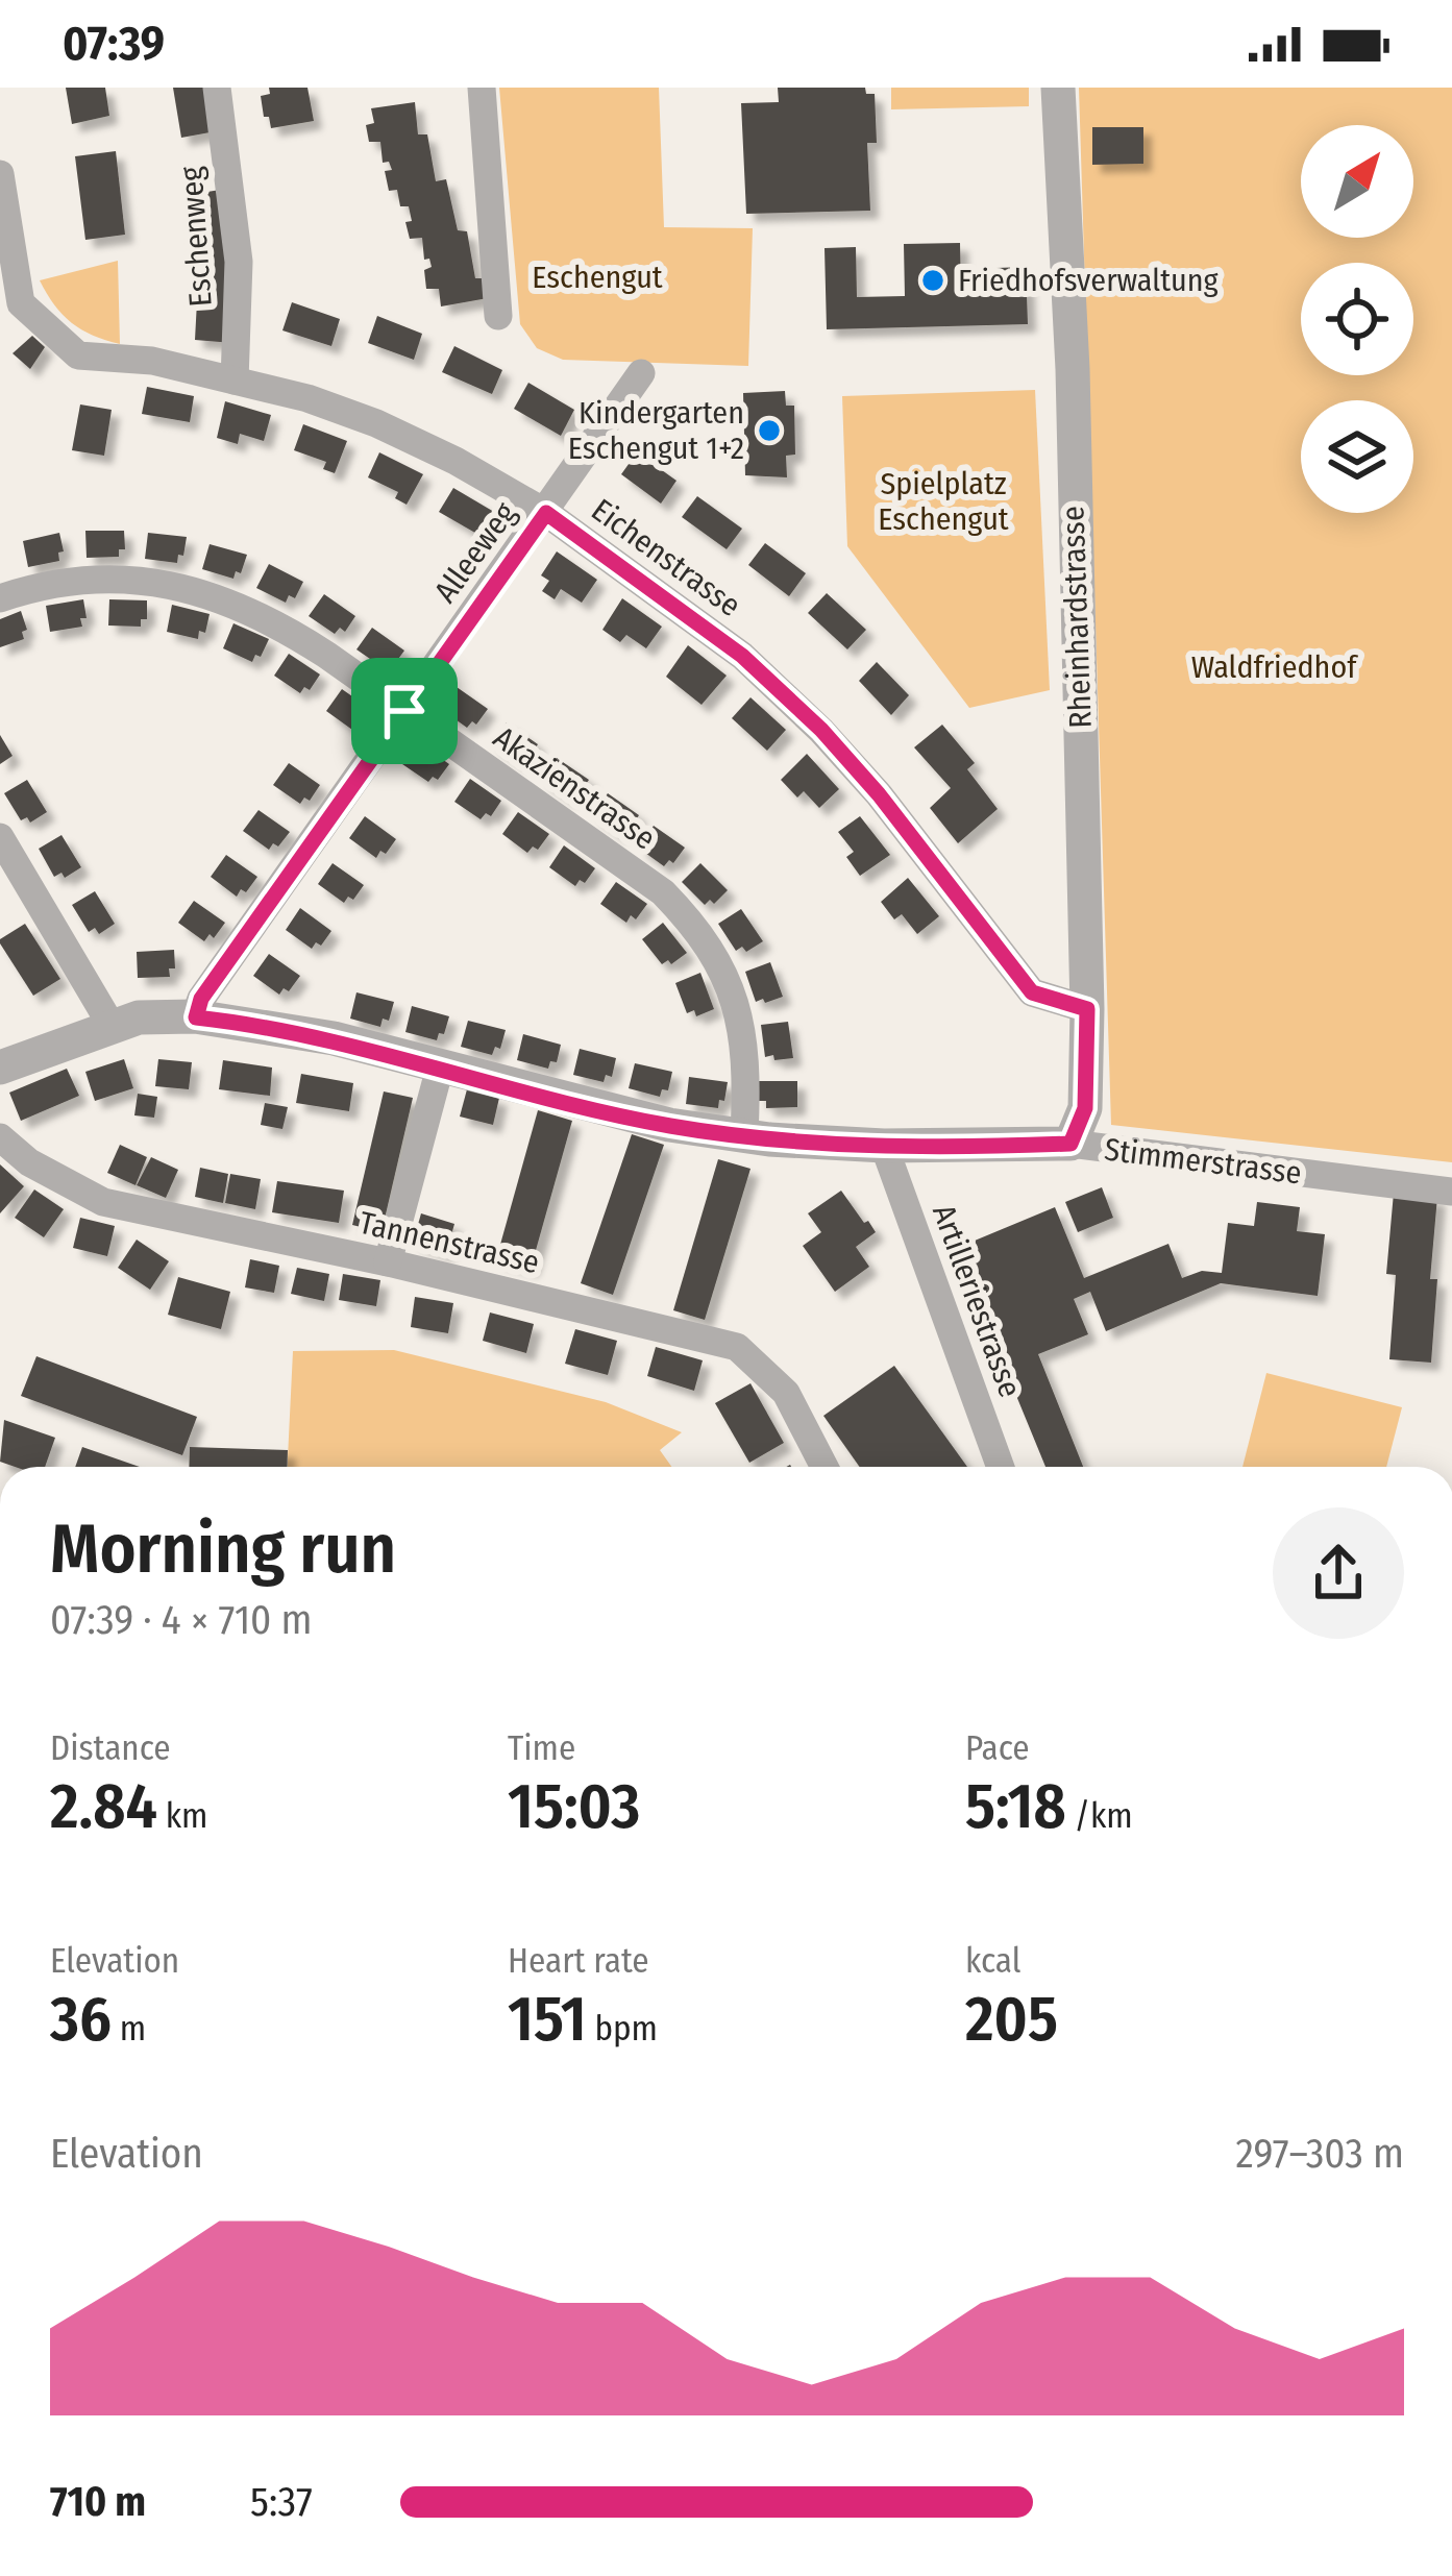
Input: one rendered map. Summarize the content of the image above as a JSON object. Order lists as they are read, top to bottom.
{
  "streets": {
    "street": [
      "Eschenweg",
      "Alleeweg",
      "Eichenstrasse",
      "Rheinhardstrasse",
      "Akazienstrasse",
      "Stimmerstrasse",
      "Tannenstrasse",
      "Artilleriestrasse"
    ]
  },
  "crossings": [
    ["Eschenweg", "Eichenstrasse"],
    ["Alleeweg", "Eichenstrasse"],
    ["Alleeweg", "Akazienstrasse"],
    ["Alleeweg", "Stimmerstrasse"],
    ["Eichenstrasse", "Rheinhardstrasse"],
    ["Rheinhardstrasse", "Stimmerstrasse"],
    ["Akazienstrasse", "Stimmerstrasse"],
    ["Stimmerstrasse", "Artilleriestrasse"]
  ],
  "parks": ["Eschengut", "Spielplatz Eschengut", "Waldfriedhof"],
  "places": ["Friedhofsverwaltung", "Kindergarten Eschengut 1+2"],
  "north": "top right",
  "page": {
    "status": "07:39",
    "heading": ["Morning run", "07:39 · 4 × 710 m"],
    "stats": [
      ["Distance", "2.84 km"],
      ["Time", "15:03"],
      ["Pace", "5:18 /km"],
      ["Elevation", "36 m"],
      ["Heart rate", "151 bpm"],
      ["kcal", "205"]
    ],
    "chart": ["Elevation", "297–303 m"],
    "list": [
      {
        "name": "710 m",
        "note": "5:37"
      }
    ]
  }
}
